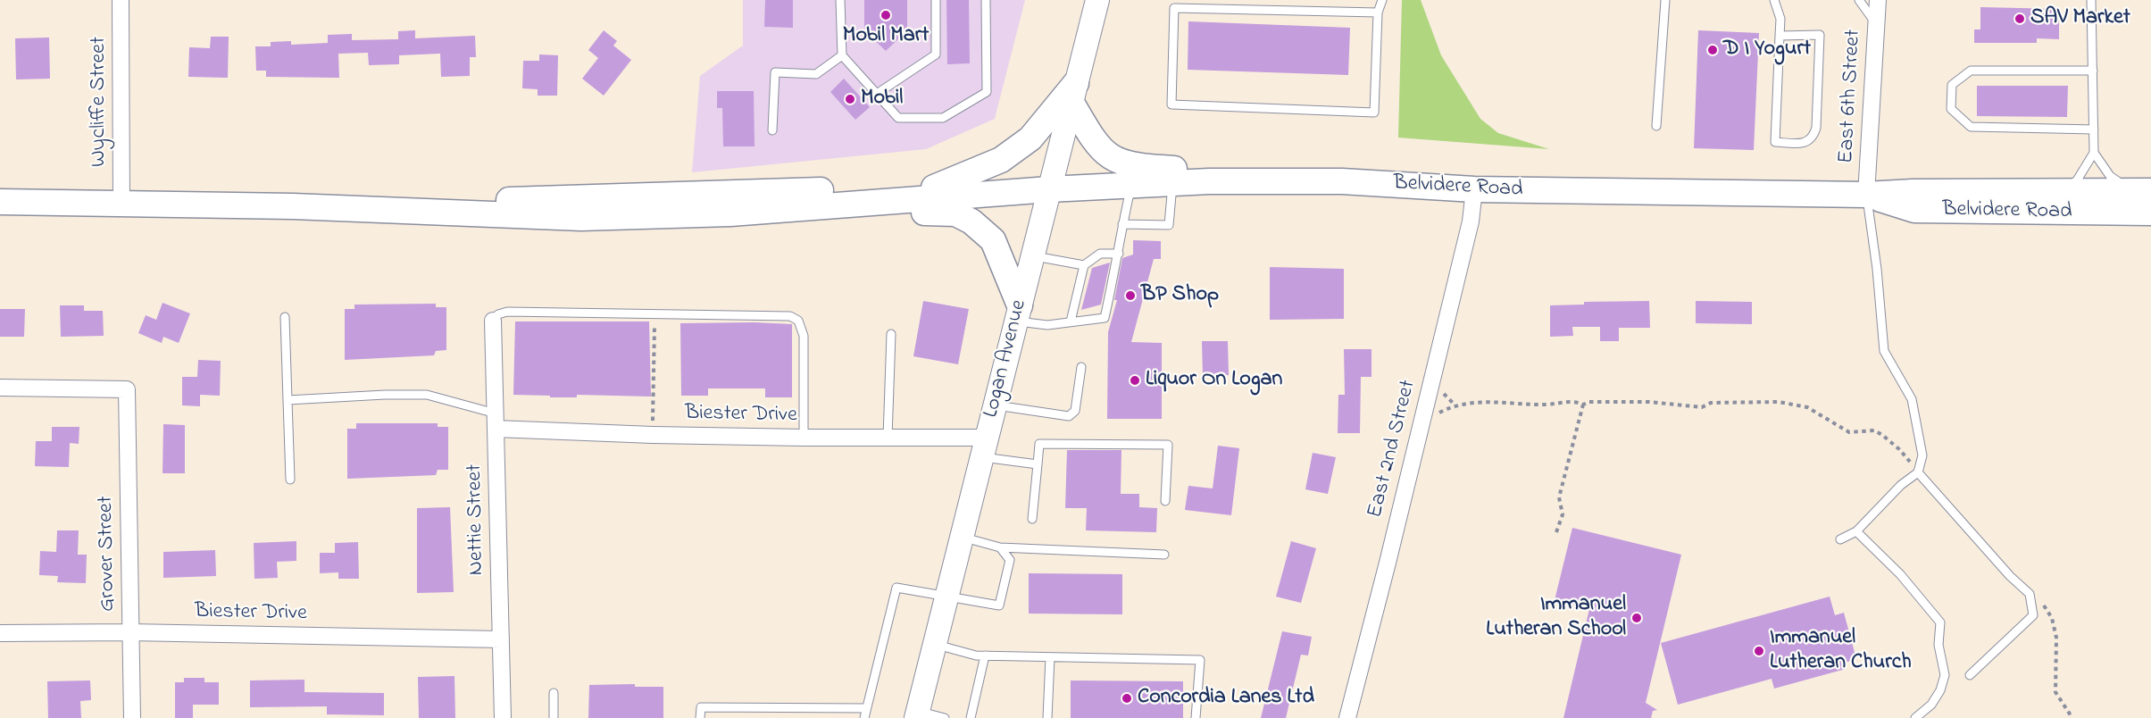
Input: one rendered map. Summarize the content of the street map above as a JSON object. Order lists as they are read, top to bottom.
{
  "streets": {
    "main road": ["Belvidere Road", "Logan Avenue"],
    "street": [
      "East 6th Street",
      "Wycliffe Street",
      "Biester Drive",
      "East 2nd Street",
      "Nettie Street",
      "Grover Street"
    ]
  },
  "crossings": [
    ["East 6th Street", "Belvidere Road"],
    ["Belvidere Road", "Logan Avenue"],
    ["Belvidere Road", "East 2nd Street"],
    ["Logan Avenue", "Biester Drive"],
    ["Biester Drive", "Nettie Street"],
    ["Biester Drive", "Grover Street"]
  ],
  "places": [
    "Mobil Mart",
    "SAV Market",
    "D I Yogurt",
    "Mobil",
    "BP Shop",
    "Liquor On Logan",
    "Immanuel Lutheran School",
    "Immanuel Lutheran Church",
    "Concordia Lanes Ltd"
  ]
}
